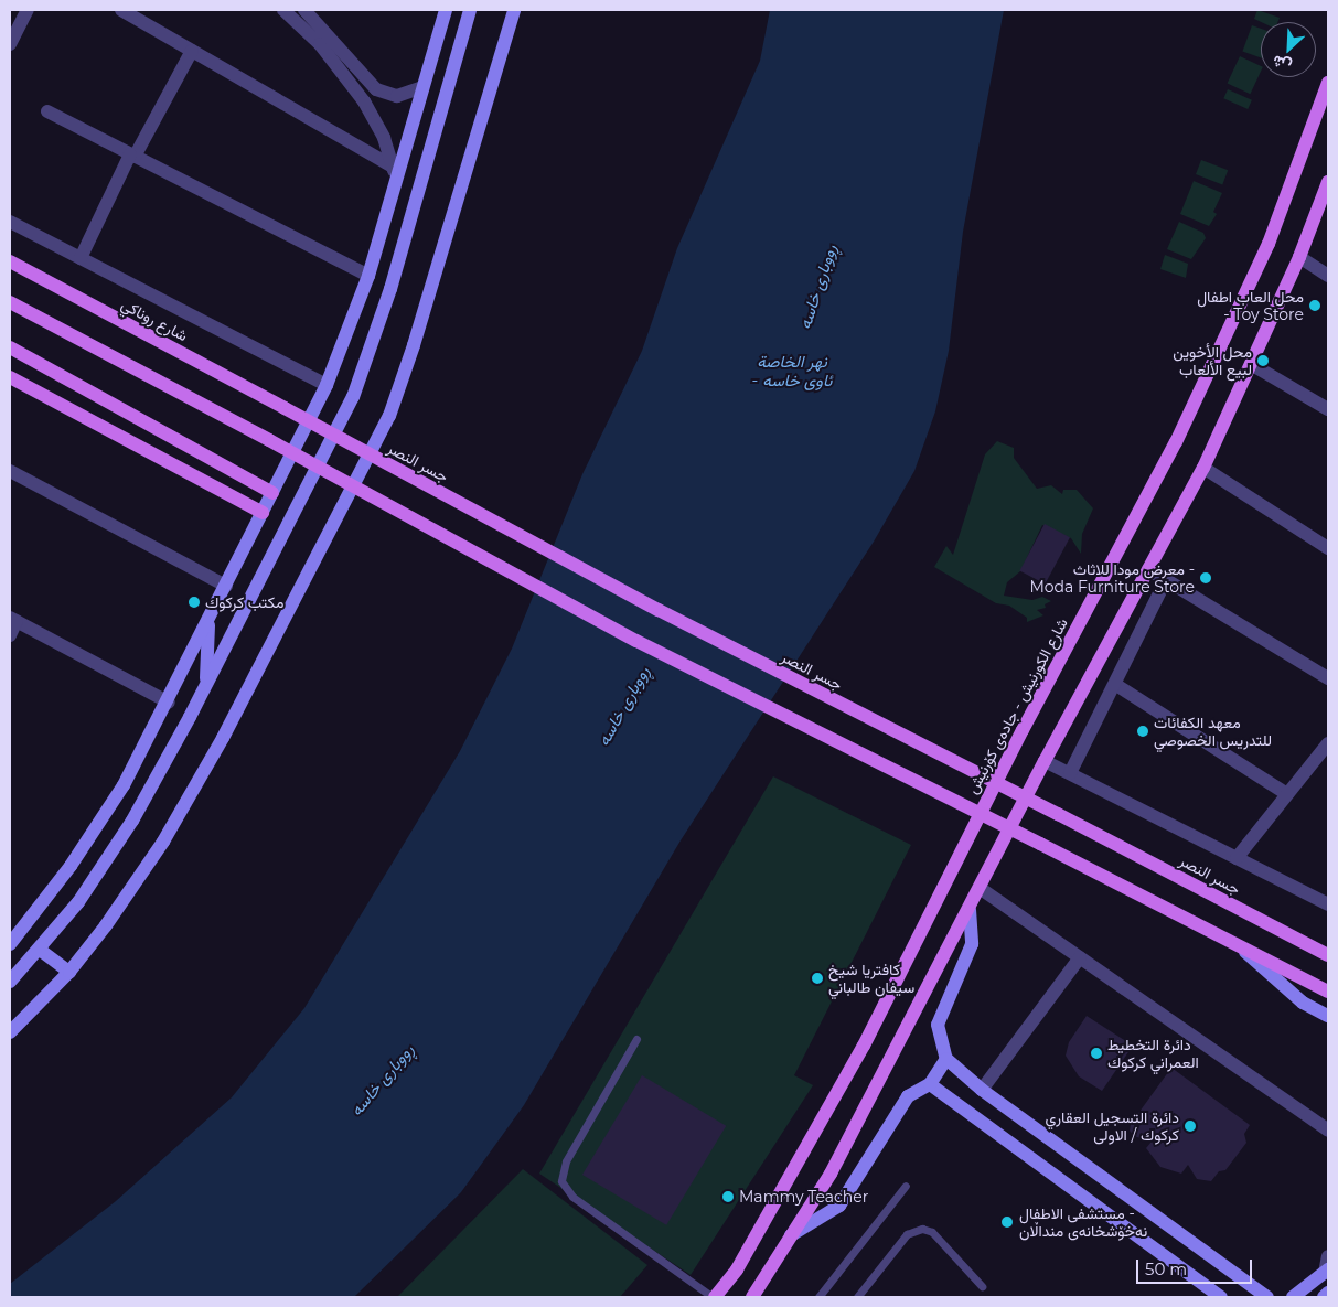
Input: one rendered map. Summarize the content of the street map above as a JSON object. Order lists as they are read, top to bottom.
{
  "streets": {
    "main road": ["شارع روناكي", "جسر النصر", "شارع الكورنيش - جادەی کۆرنیش"]
  },
  "crossings": [
    ["شارع روناكي", "جسر النصر"]
  ],
  "water": ["ڕووباری خاسە", "نهر الخاصة - ئاوی خاسە"],
  "places": [
    "محل العاب اطفال - Toy Store",
    "محل الأخوين لبيع الألعاب",
    "معرض مودا للاثاث - Moda Furniture Store",
    "مكتب كركوك",
    "معهد الكفائات للتدريس الخصوصي",
    "كافتريا شيخ سيفان طالباني",
    "دائرة التخطيط العمراني كركوك",
    "دائرة التسجيل العقاري كركوك / الاولى",
    "Mammy Teacher",
    "مستشفى الاطفال - نەخۆشخانەی منداڵان"
  ],
  "scale_bar": "50 m",
  "north": "bottom left"
}
